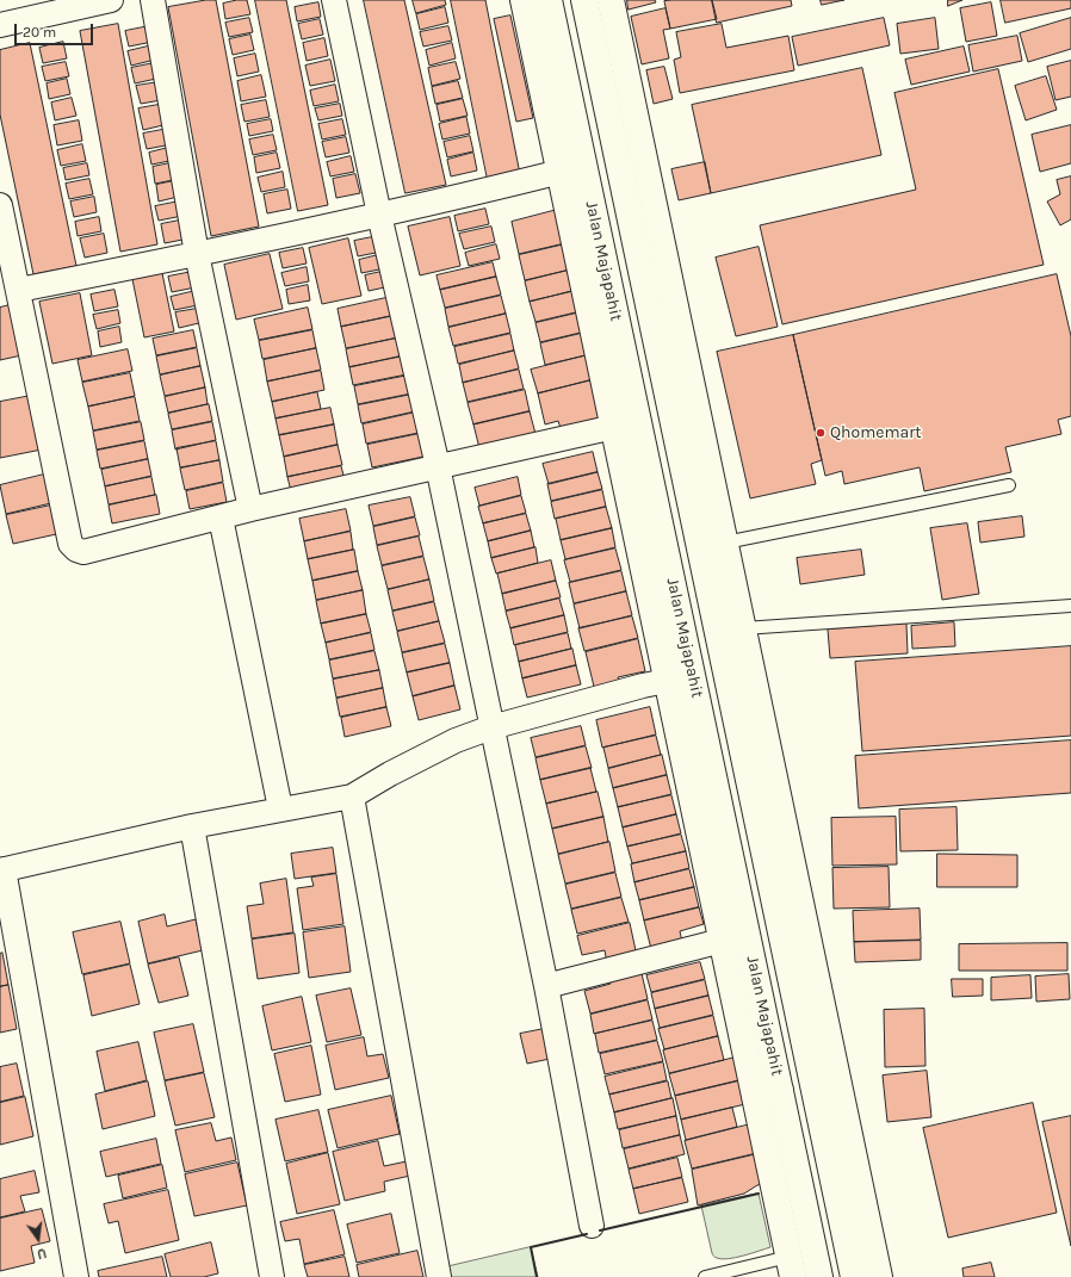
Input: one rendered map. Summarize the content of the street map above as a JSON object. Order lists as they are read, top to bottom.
{
  "streets": {
    "main road": ["Jalan Majapahit"]
  },
  "places": ["Qhomemart"],
  "scale_bar": "20 m",
  "north": "bottom"
}
